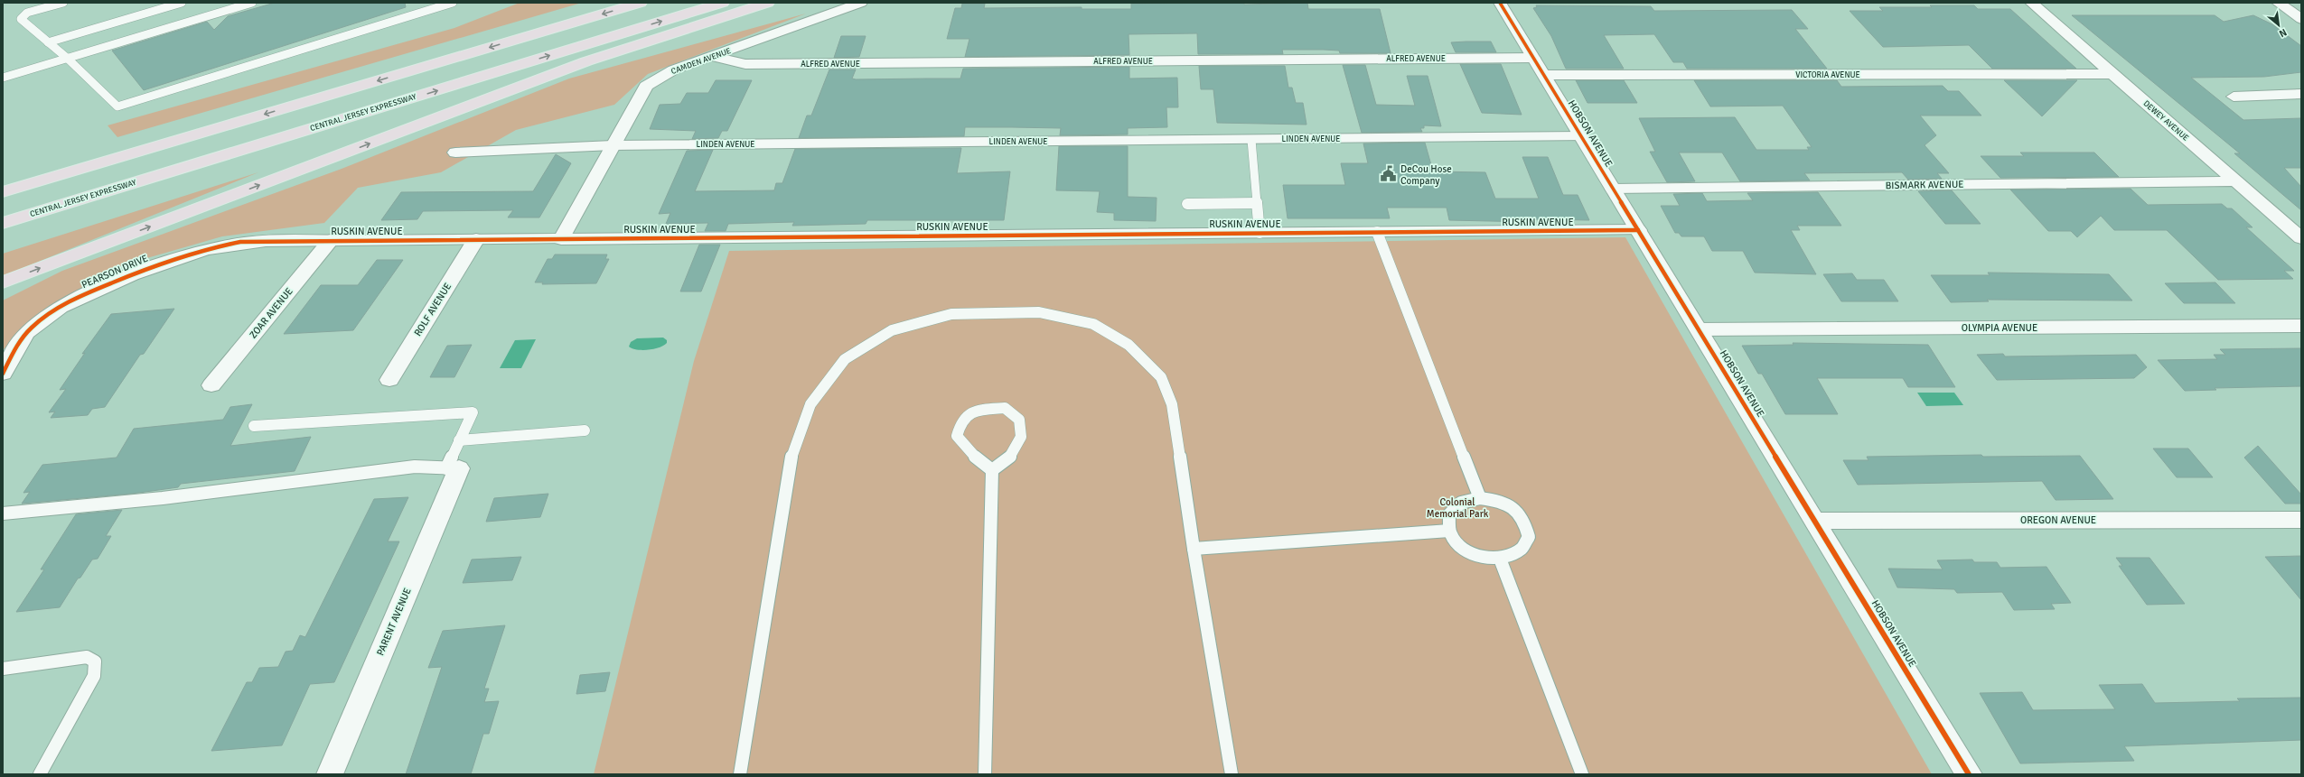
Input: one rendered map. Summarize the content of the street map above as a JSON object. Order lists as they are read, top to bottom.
{
  "streets": {
    "highway": ["CENTRAL JERSEY EXPRESSWAY"],
    "street": [
      "ALFRED AVENUE",
      "CAMDEN AVENUE",
      "VICTORIA AVENUE",
      "DEWEY AVENUE",
      "HOBSON AVENUE",
      "LINDEN AVENUE",
      "BISMARK AVENUE",
      "RUSKIN AVENUE",
      "PEARSON DRIVE",
      "ROLF AVENUE",
      "ZOAR AVENUE",
      "OLYMPIA AVENUE",
      "OREGON AVENUE",
      "PARENT AVENUE"
    ]
  },
  "crossings": [
    ["ALFRED AVENUE", "CAMDEN AVENUE"],
    ["ALFRED AVENUE", "HOBSON AVENUE"],
    ["CAMDEN AVENUE", "LINDEN AVENUE"],
    ["CAMDEN AVENUE", "RUSKIN AVENUE"],
    ["VICTORIA AVENUE", "DEWEY AVENUE"],
    ["VICTORIA AVENUE", "HOBSON AVENUE"],
    ["DEWEY AVENUE", "BISMARK AVENUE"],
    ["HOBSON AVENUE", "LINDEN AVENUE"],
    ["HOBSON AVENUE", "BISMARK AVENUE"],
    ["HOBSON AVENUE", "RUSKIN AVENUE"],
    ["HOBSON AVENUE", "OLYMPIA AVENUE"],
    ["HOBSON AVENUE", "OREGON AVENUE"],
    ["RUSKIN AVENUE", "PEARSON DRIVE"],
    ["RUSKIN AVENUE", "ROLF AVENUE"],
    ["RUSKIN AVENUE", "ZOAR AVENUE"]
  ],
  "parks": ["Colonial Memorial Park"],
  "places": {
    "public building": ["DeCou Hose Company"]
  },
  "north": "bottom right"
}
